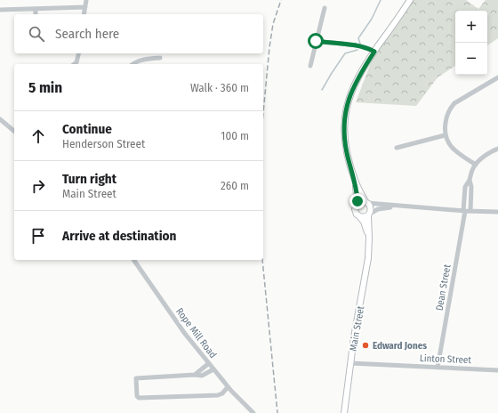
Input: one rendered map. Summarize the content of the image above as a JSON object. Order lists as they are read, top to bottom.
{
  "streets": {
    "main road": ["Main Street"],
    "street": ["Dean Street", "Rope Mill Road", "Linton Street"]
  },
  "crossings": [
    ["Dean Street", "Linton Street"],
    ["Main Street", "Linton Street"]
  ],
  "places": ["Edward Jones"],
  "page": {
    "map_buttons": ["+", "−"],
    "search": "Search here",
    "heading": ["5 min", "Walk · 360 m"],
    "list": [
      ["Continue", "Henderson Street", "100 m"],
      ["Turn right", "Main Street", "260 m"],
      "Arrive at destination"
    ]
  }
}
